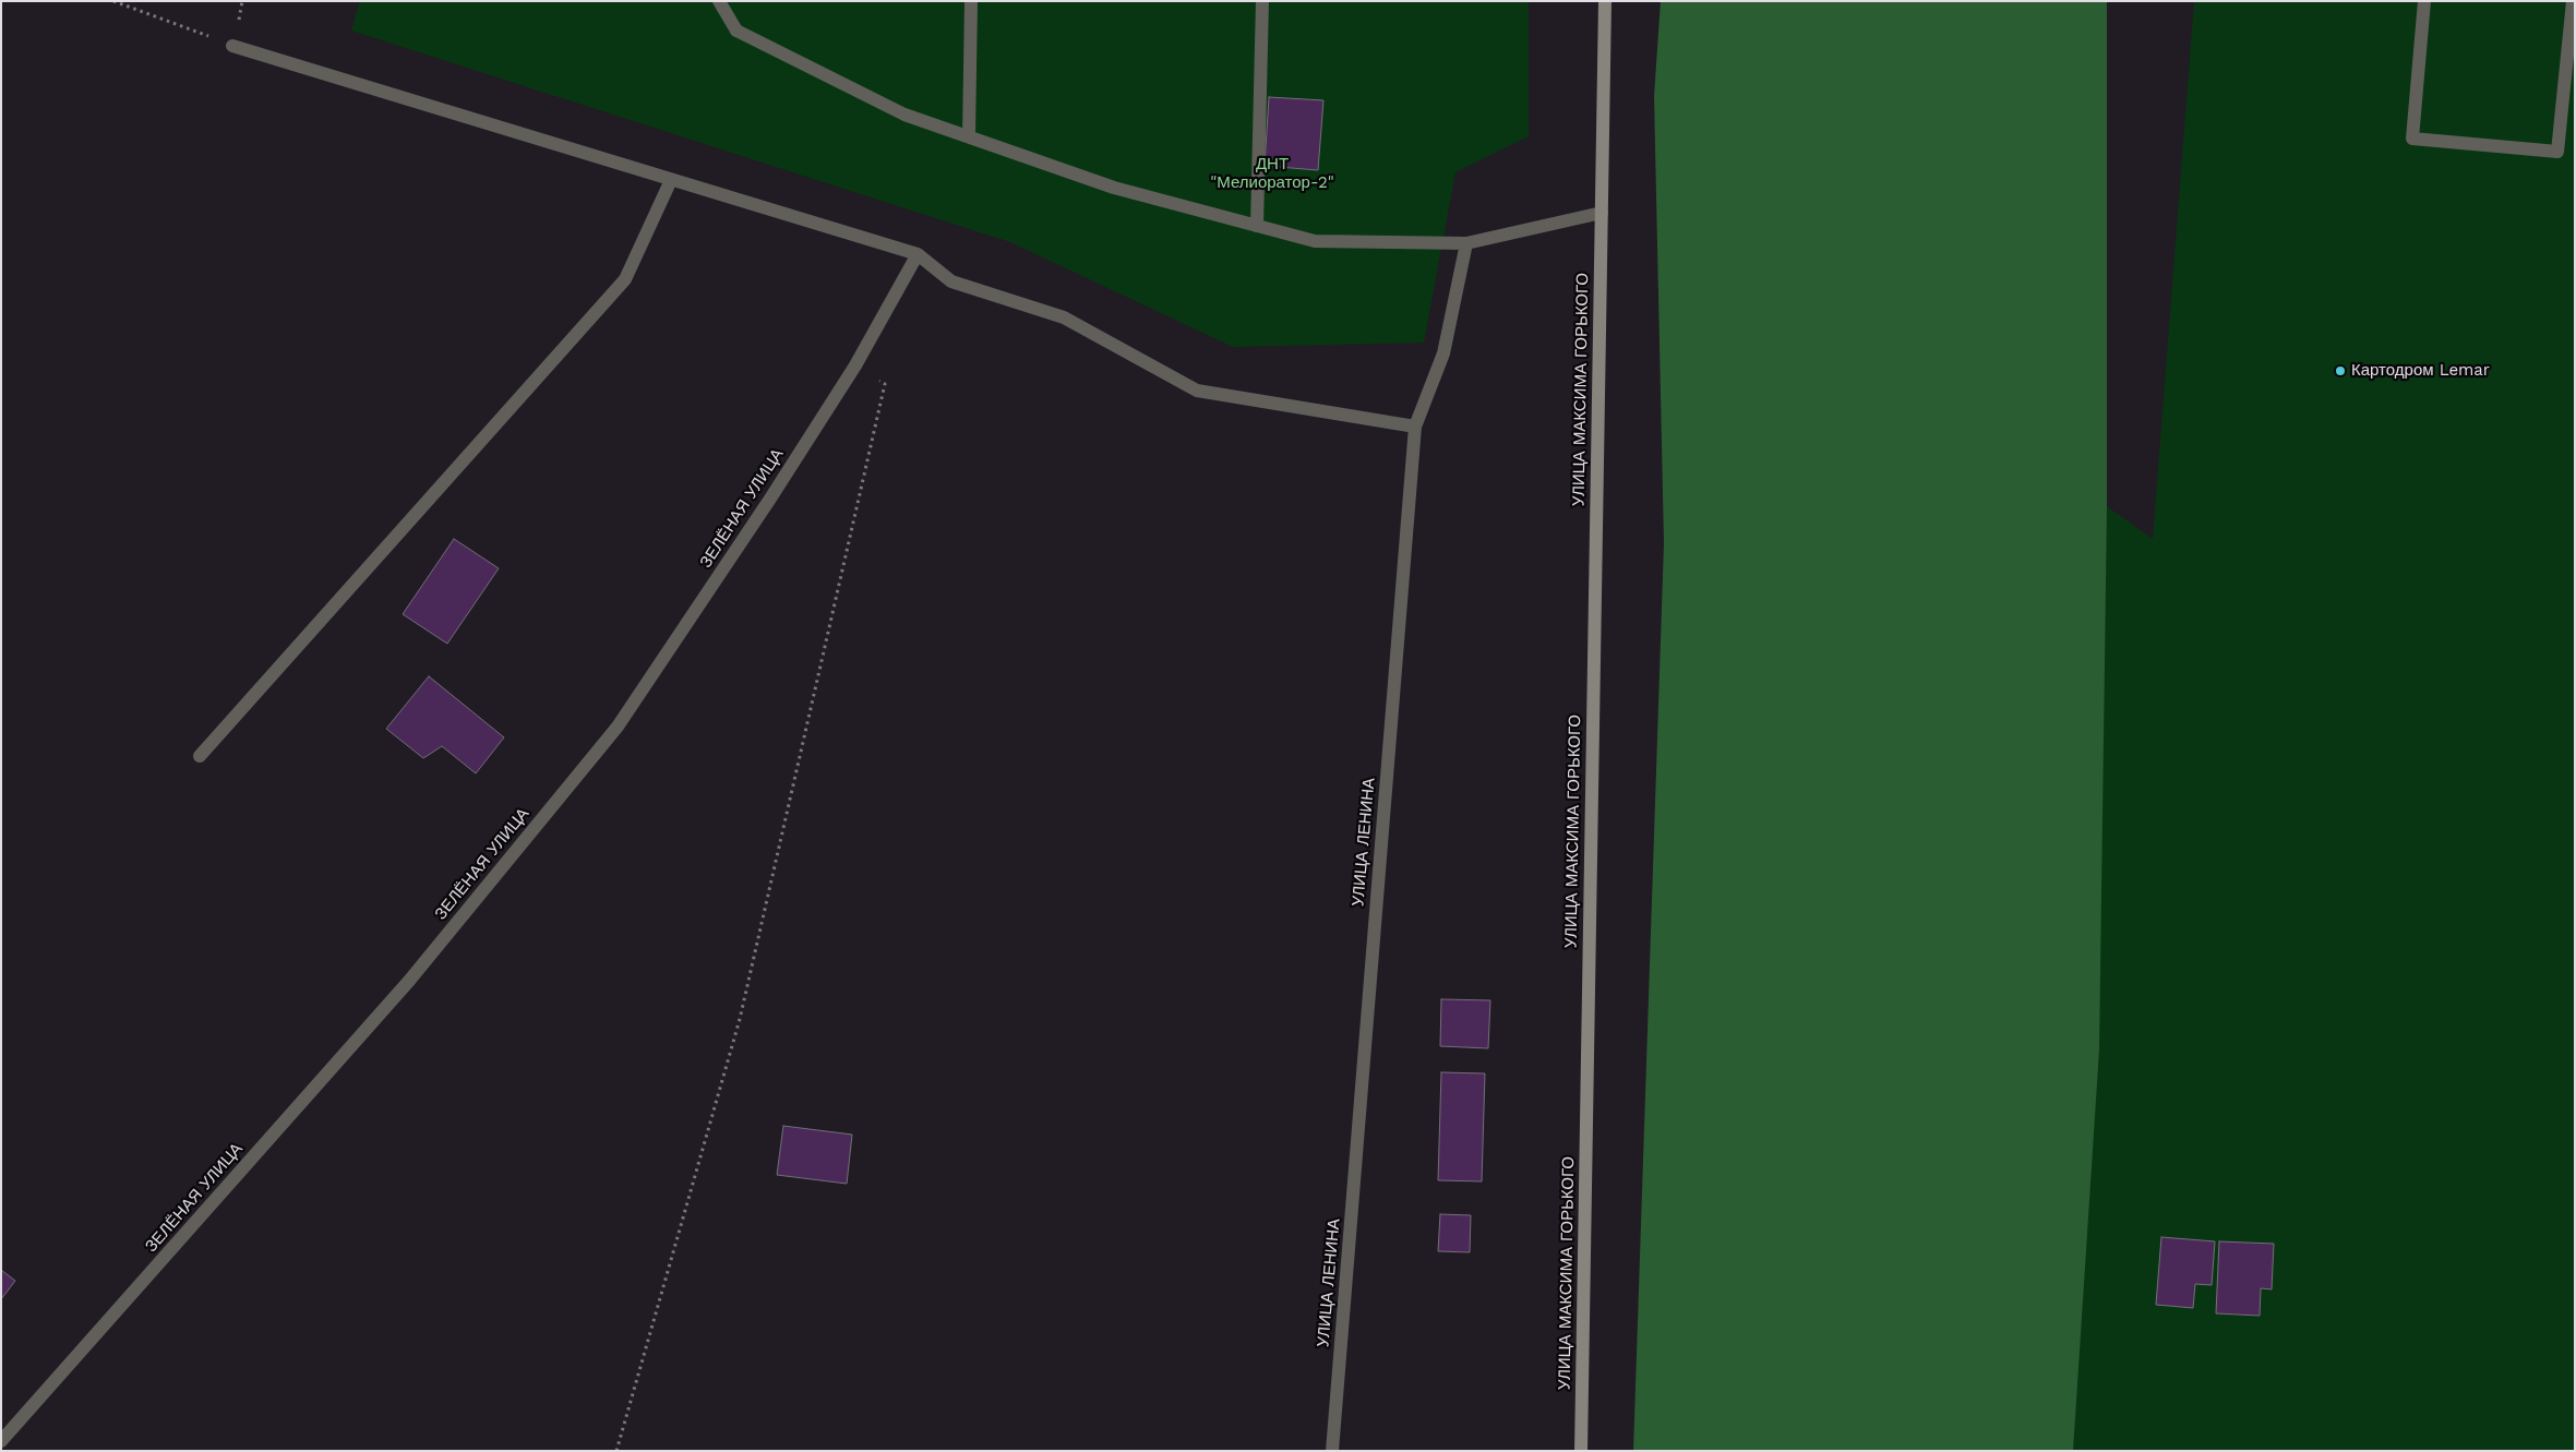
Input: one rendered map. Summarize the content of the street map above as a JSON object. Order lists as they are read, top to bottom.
{
  "streets": {
    "main road": ["УЛИЦА МАКСИМА ГОРЬКОГО"],
    "street": ["ЗЕЛЁНАЯ УЛИЦА", "УЛИЦА ЛЕНИНА"]
  },
  "parks": ["ДНТ \"Мелиоратор-2\""],
  "places": ["Картодром Lemar"]
}
